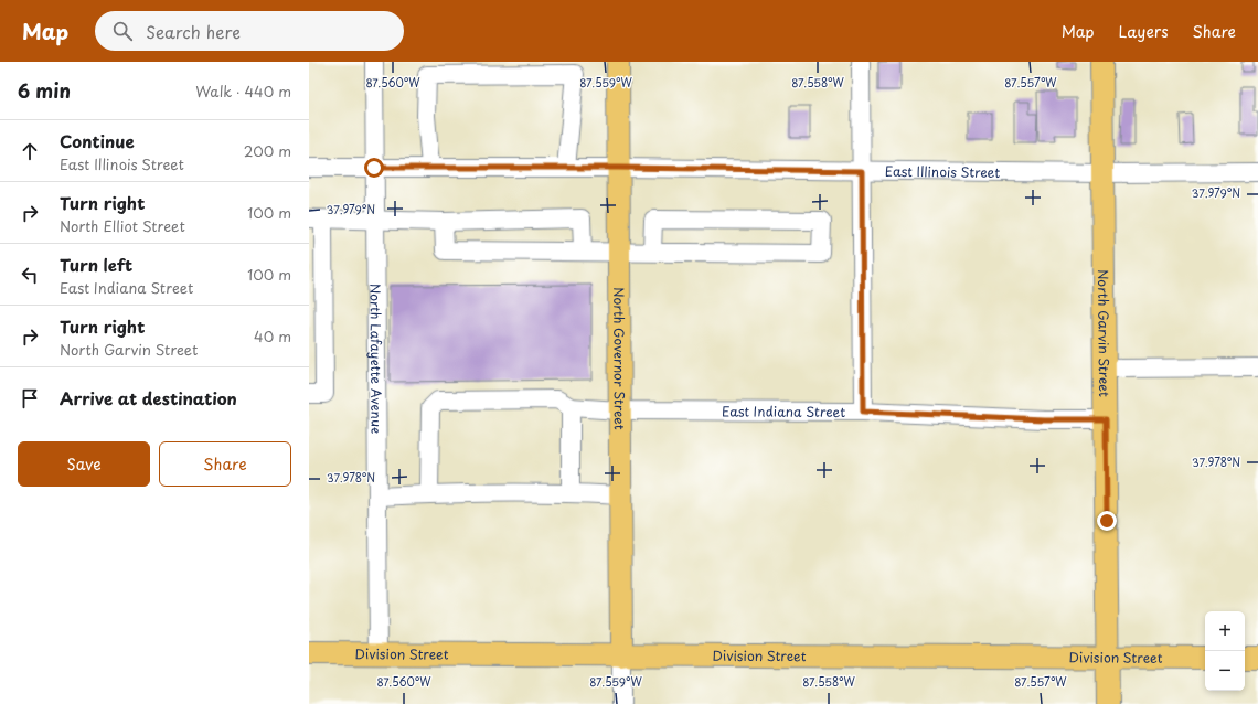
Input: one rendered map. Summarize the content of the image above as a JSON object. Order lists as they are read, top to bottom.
{
  "streets": {
    "main road": ["North Garvin Street", "North Governor Street", "Division Street"],
    "street": ["East Illinois Street", "North Lafayette Avenue", "East Indiana Street"]
  },
  "crossings": [
    ["East Illinois Street", "North Garvin Street"],
    ["East Illinois Street", "North Lafayette Avenue"],
    ["East Illinois Street", "North Governor Street"],
    ["North Garvin Street", "East Indiana Street"],
    ["North Garvin Street", "Division Street"],
    ["North Lafayette Avenue", "Division Street"],
    ["North Governor Street", "East Indiana Street"],
    ["North Governor Street", "Division Street"]
  ],
  "page": {
    "header": "Map",
    "search": "Search here",
    "nav": ["Map", "Layers", "Share"],
    "heading": ["6 min", "Walk · 440 m"],
    "list": [
      ["Continue", "East Illinois Street", "200 m"],
      ["Turn right", "North Elliot Street", "100 m"],
      ["Turn left", "East Indiana Street", "100 m"],
      ["Turn right", "North Garvin Street", "40 m"],
      "Arrive at destination"
    ],
    "buttons": ["Save", "Share"],
    "map_buttons": ["+", "−"]
  },
  "coordinates": [
    "87.560°W",
    "87.559°W",
    "87.558°W",
    "87.557°W",
    "37.979°N",
    "37.978°N"
  ]
}
